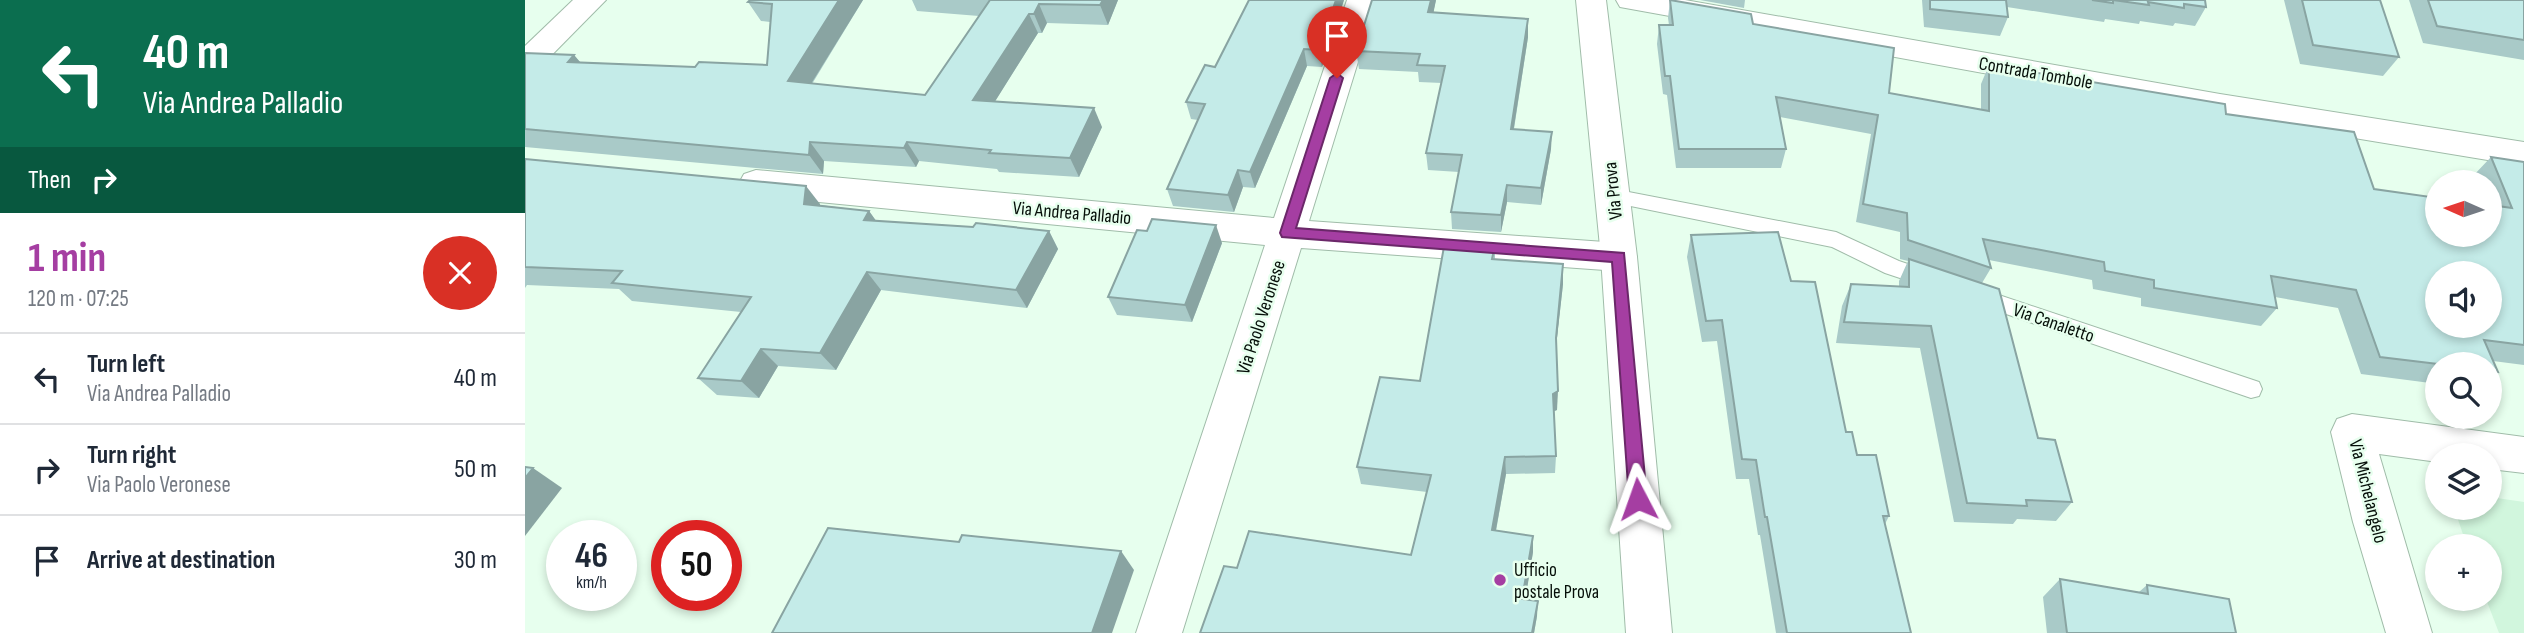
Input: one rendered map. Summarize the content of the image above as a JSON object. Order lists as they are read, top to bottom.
{
  "streets": {
    "street": [
      "Contrada Tombole",
      "Via Prova",
      "Via Andrea Palladio",
      "Via Paolo Veronese",
      "Via Michelangelo"
    ],
    "lane": ["Via Canaletto"]
  },
  "crossings": [
    ["Via Prova", "Via Andrea Palladio"],
    ["Via Prova", "Via Canaletto"],
    ["Via Andrea Palladio", "Via Paolo Veronese"]
  ],
  "places": ["Ufficio postale Prova"],
  "north": "left",
  "page": {
    "turn": ["40 m", "Via Andrea Palladio"],
    "then": "Then",
    "map_buttons": "+",
    "heading": ["1 min", "120 m · 07:25"],
    "list": [
      {
        "name": "Turn left",
        "note": "Via Andrea Palladio",
        "value": "40 m"
      },
      {
        "name": "Turn right",
        "note": "Via Paolo Veronese",
        "value": "50 m"
      },
      {
        "name": "Arrive at destination",
        "value": "30 m"
      }
    ],
    "speed": "46 km/h",
    "limit": "50"
  }
}
